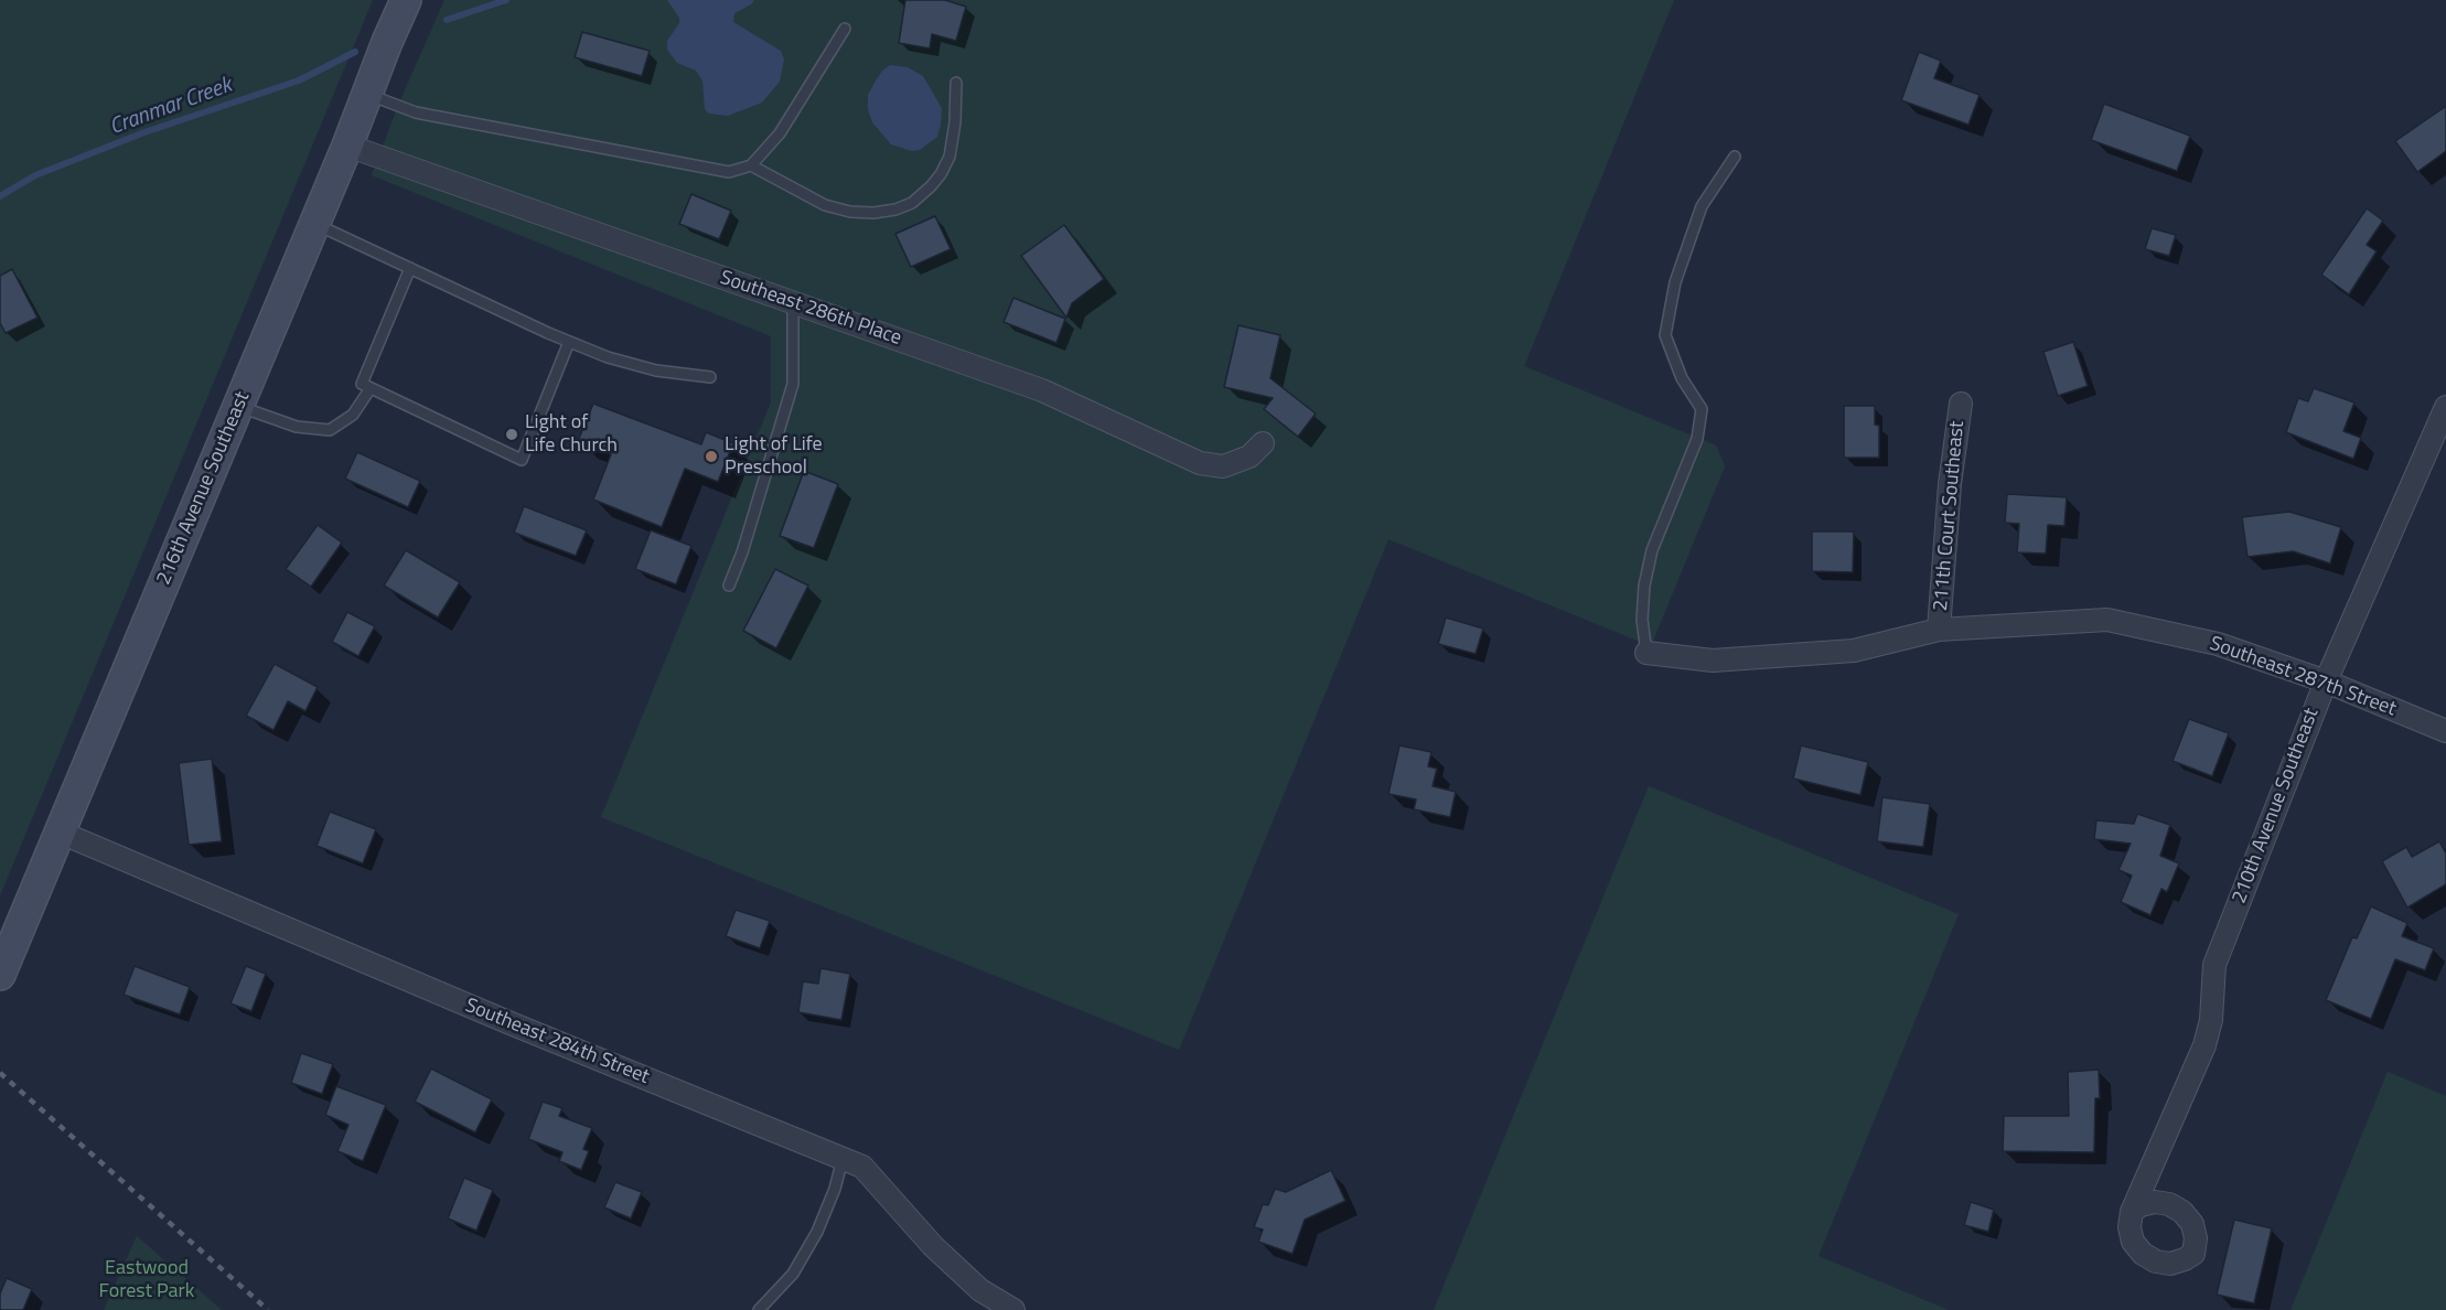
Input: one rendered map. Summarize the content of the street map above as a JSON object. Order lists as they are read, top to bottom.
{
  "streets": {
    "street": [
      "Southeast 286th Place",
      "216th Avenue Southeast",
      "211th Court Southeast",
      "Southeast 287th Street",
      "210th Avenue Southeast",
      "Southeast 284th Street"
    ]
  },
  "crossings": [
    ["Southeast 286th Place", "216th Avenue Southeast"],
    ["216th Avenue Southeast", "Southeast 284th Street"],
    ["211th Court Southeast", "Southeast 287th Street"],
    ["Southeast 287th Street", "210th Avenue Southeast"]
  ],
  "water": ["Cranmar Creek"],
  "parks": ["Eastwood Forest Park"],
  "places": ["Light of Life Church", "Light of Life Preschool"]
}
